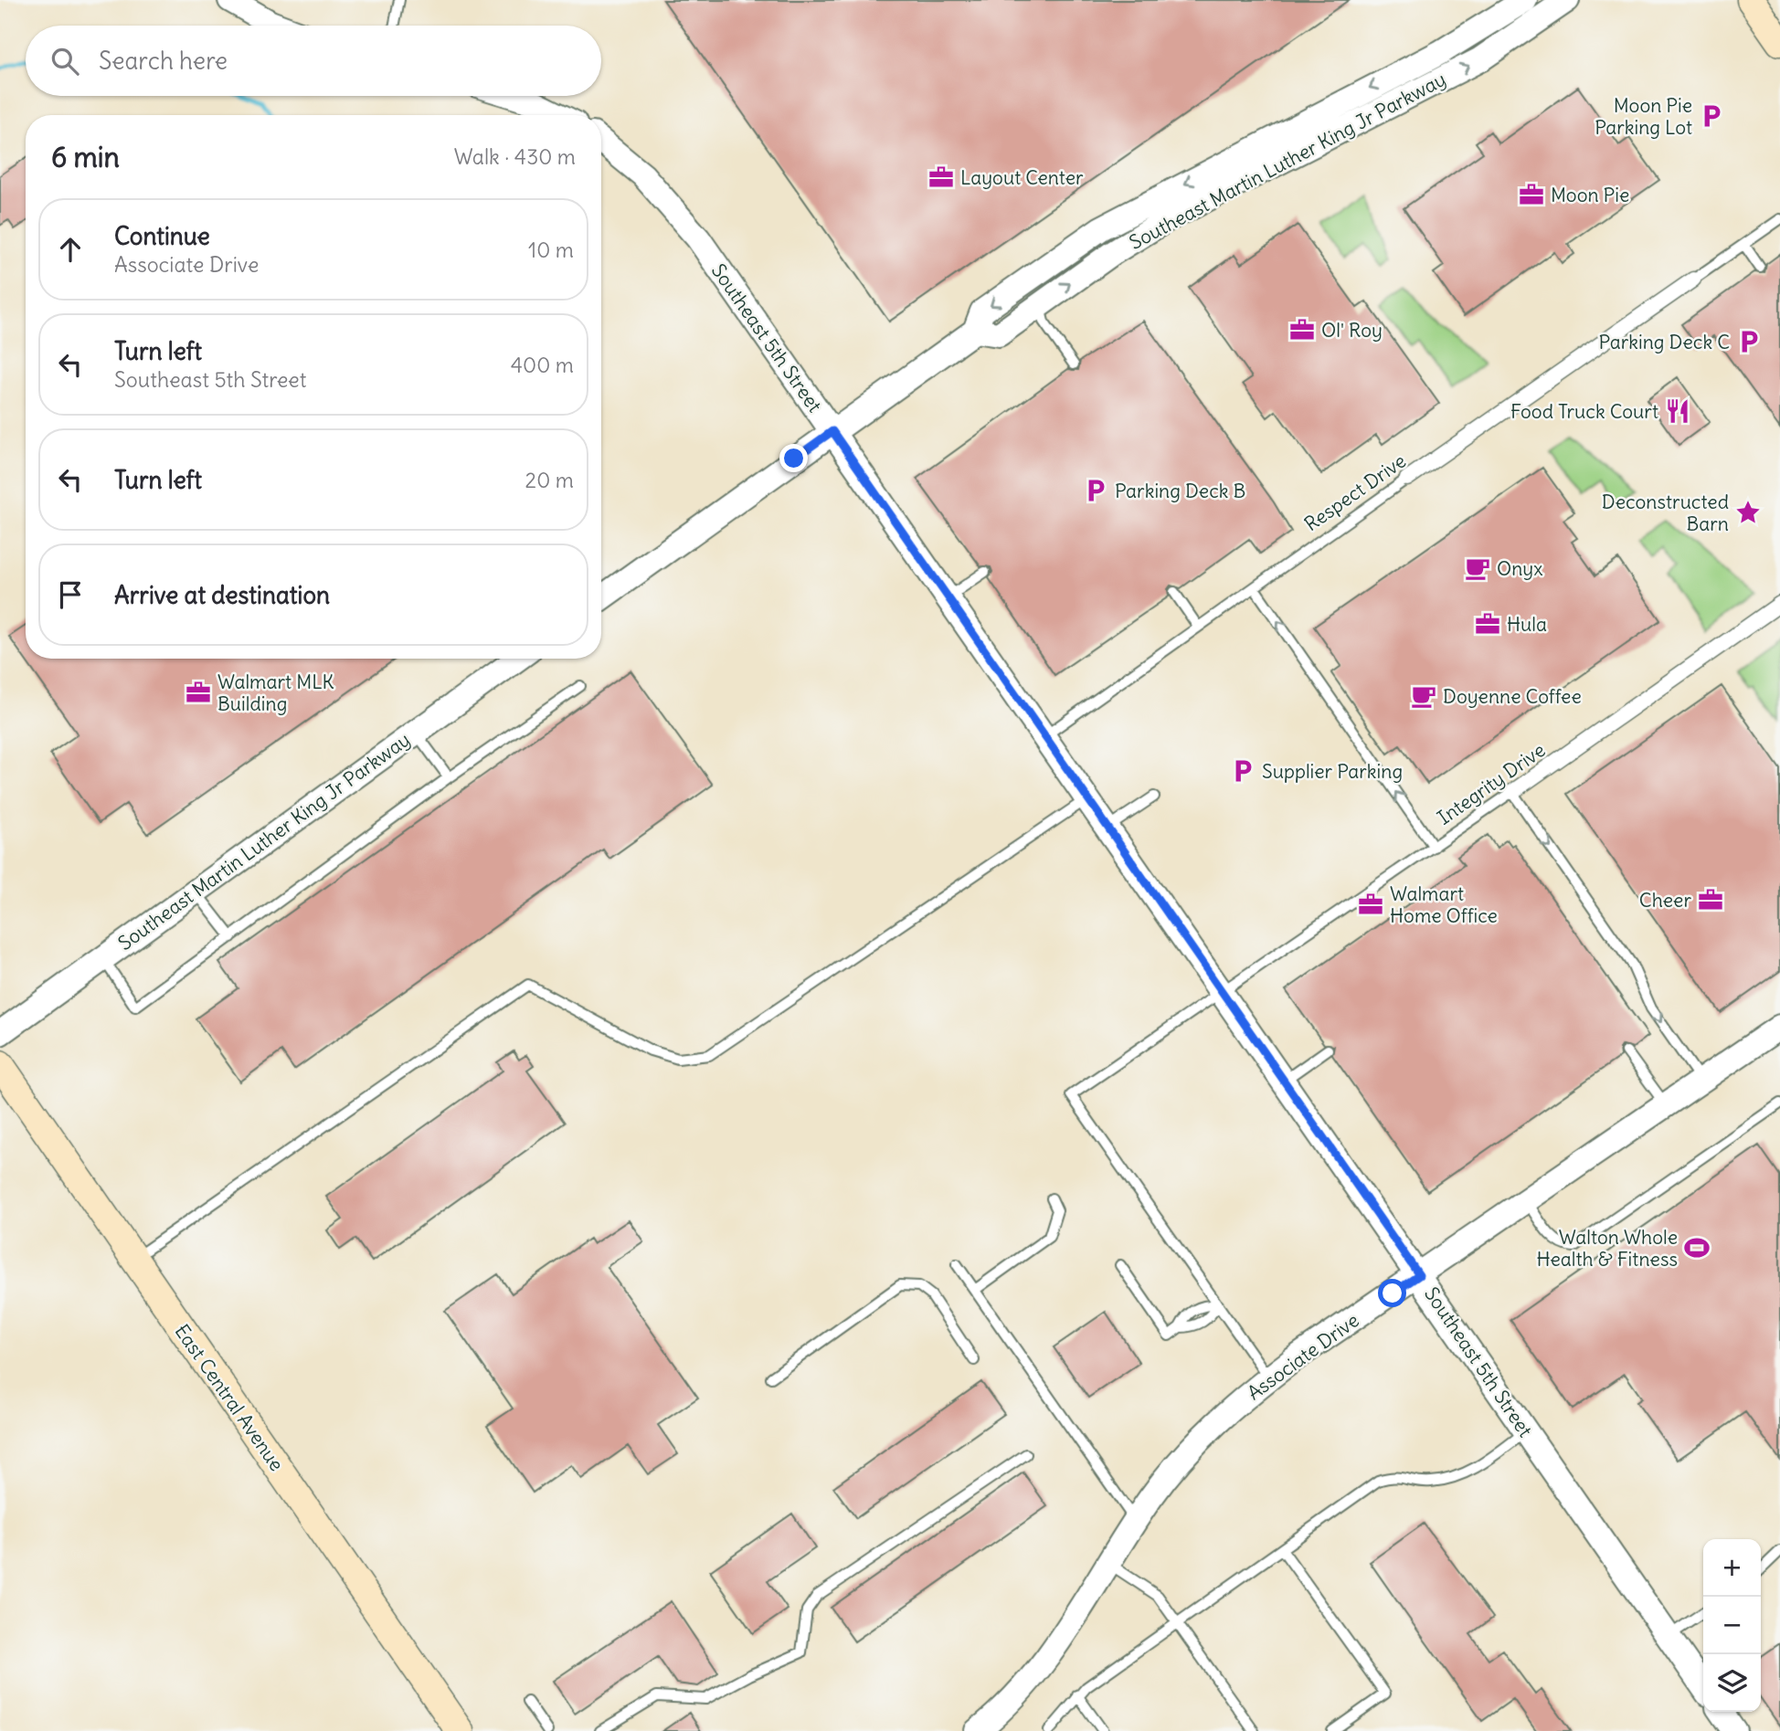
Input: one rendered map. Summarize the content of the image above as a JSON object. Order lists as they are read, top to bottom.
{
  "streets": {
    "main road": ["East Central Avenue"],
    "street": [
      "Southeast Martin Luther King Jr Parkway",
      "Southeast 5th Street",
      "Respect Drive",
      "Integrity Drive",
      "Associate Drive"
    ]
  },
  "crossings": [
    ["Southeast Martin Luther King Jr Parkway", "Southeast 5th Street"],
    ["Southeast 5th Street", "Respect Drive"],
    ["Southeast 5th Street", "Integrity Drive"],
    ["Southeast 5th Street", "Associate Drive"]
  ],
  "places": {
    "parking": [
      "Moon Pie Parking Lot",
      "Parking Deck C",
      "Parking Deck B",
      "Supplier Parking"
    ],
    "office": [
      "Layout Center",
      "Moon Pie",
      "Ol' Roy",
      "Hula",
      "Walmart MLK Building",
      "Cheer",
      "Walmart Home Office"
    ],
    "restaurant": ["Food Truck Court"],
    "place": ["Deconstructed Barn"],
    "cafe": ["Onyx", "Doyenne Coffee"],
    "sports": ["Walton Whole Health & Fitness"]
  },
  "page": {
    "search": "Search here",
    "heading": ["6 min", "Walk · 430 m"],
    "list": [
      ["Continue", "Associate Drive", "10 m"],
      ["Turn left", "Southeast 5th Street", "400 m"],
      ["Turn left", "20 m"],
      "Arrive at destination"
    ],
    "map_buttons": ["+", "−"]
  }
}
